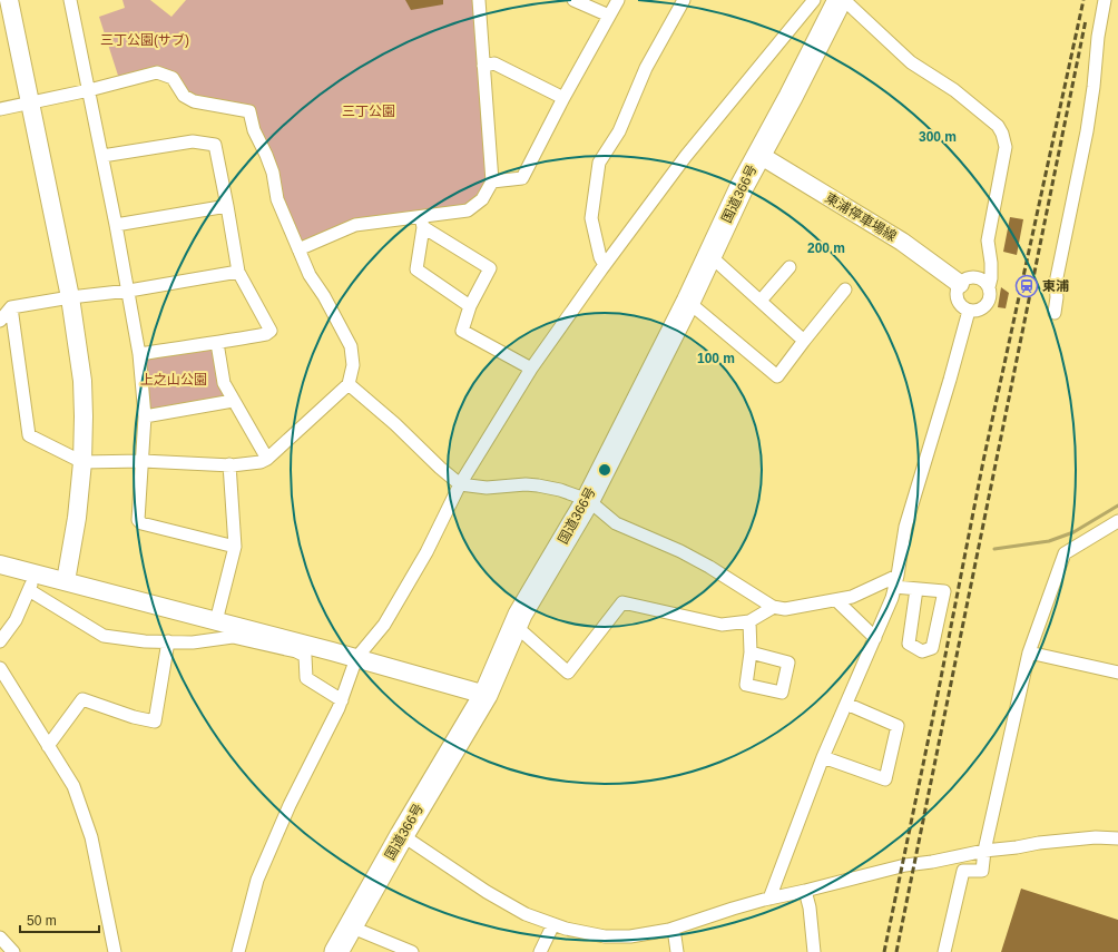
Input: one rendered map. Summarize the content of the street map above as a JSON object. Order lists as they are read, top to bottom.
{
  "streets": {
    "highway": ["国道366号"],
    "street": ["東浦停車場線"]
  },
  "crossings": [
    ["国道366号", "東浦停車場線"]
  ],
  "parks": ["三丁公園(サブ)", "三丁公園", "上之山公園"],
  "places": {
    "station": ["東浦"]
  },
  "scale_bar": "50 m",
  "rings": ["300 m", "200 m", "100 m"]
}
